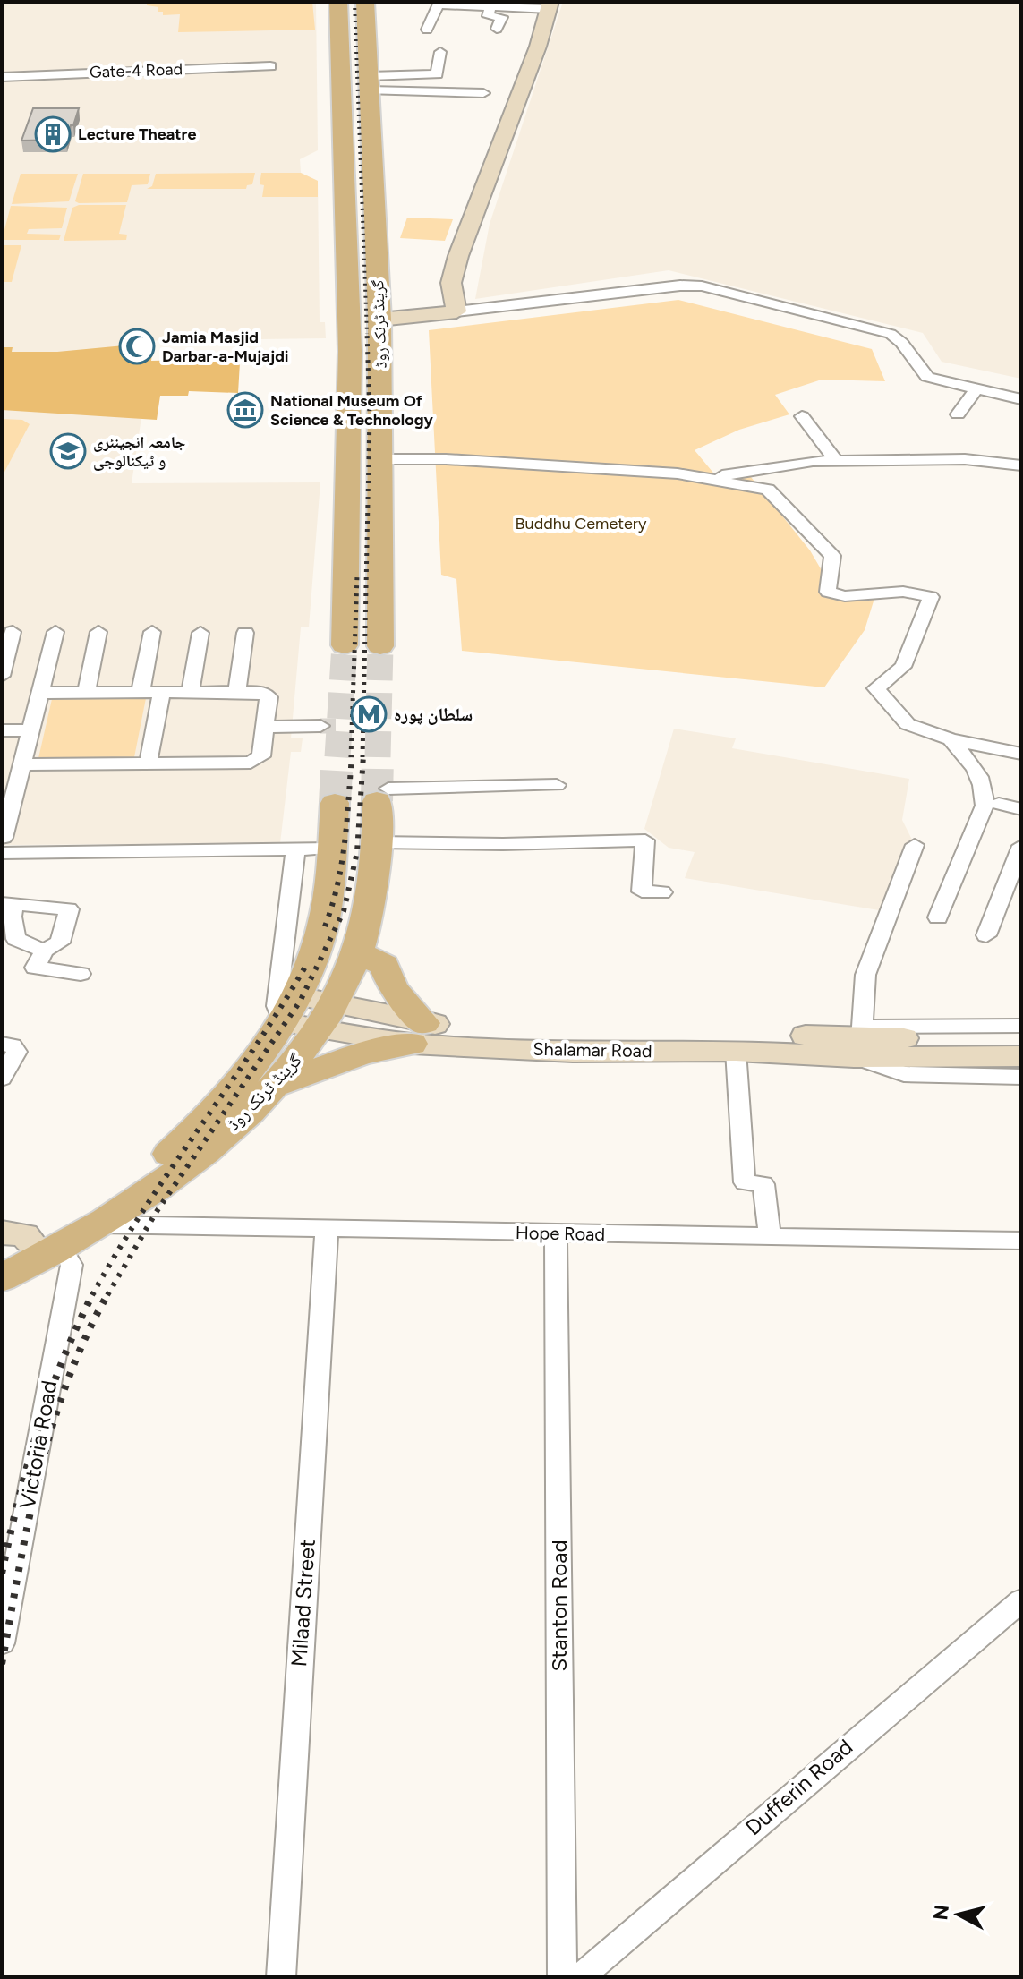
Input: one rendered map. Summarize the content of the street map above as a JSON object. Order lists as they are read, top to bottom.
{
  "streets": {
    "main road": ["گرینڈ ٹرنک روڈ"],
    "street": [
      "Gate-4 Road",
      "Shalamar Road",
      "Hope Road",
      "Victoria Road",
      "Milaad Street",
      "Stanton Road",
      "Dufferin Road"
    ]
  },
  "crossings": [
    ["گرینڈ ٹرنک روڈ", "Shalamar Road"],
    ["گرینڈ ٹرنک روڈ", "Hope Road"],
    ["گرینڈ ٹرنک روڈ", "Victoria Road"],
    ["Hope Road", "Milaad Street"],
    ["Hope Road", "Stanton Road"]
  ],
  "parks": ["Buddhu Cemetery"],
  "places": {
    "building": ["Lecture Theatre"],
    "mosque": ["Jamia Masjid Darbar-a-Mujajdi"],
    "museum": ["National Museum Of Science & Technology"],
    "school or university": ["جامعہ انجینئری و ٹیکنالوجی"],
    "metro station": ["سلطان پورہ"]
  },
  "north": "left"
}
